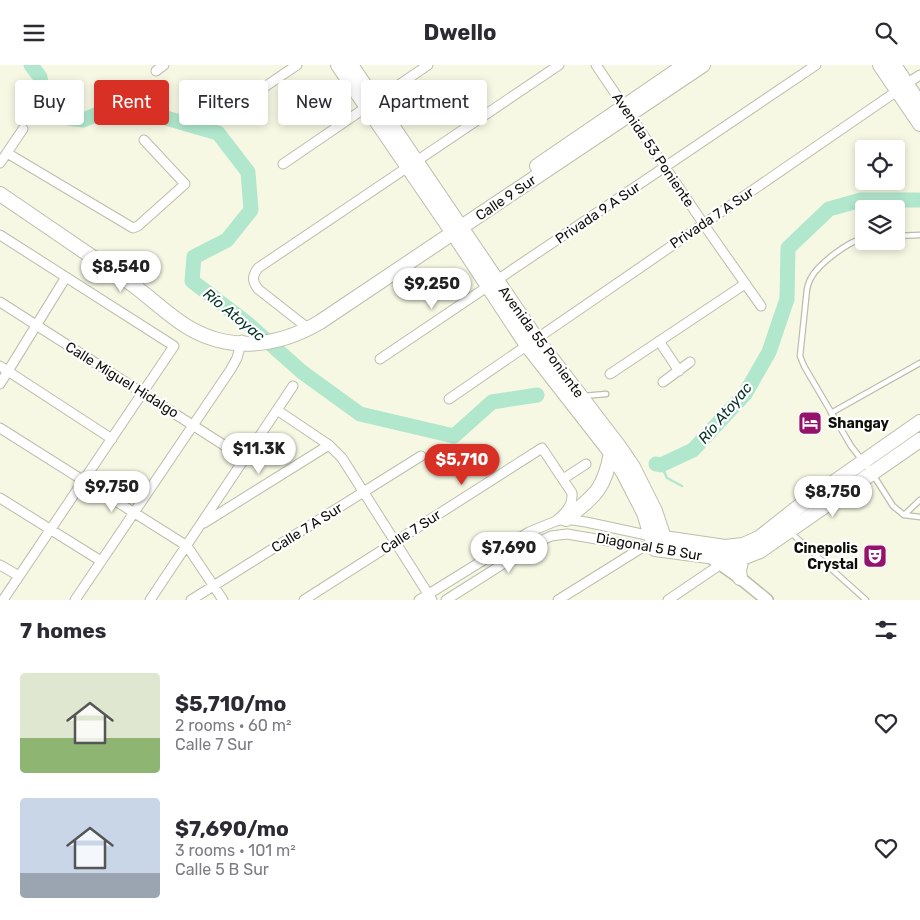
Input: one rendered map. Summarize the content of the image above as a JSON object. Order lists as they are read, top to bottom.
{
  "streets": {
    "main road": ["Calle 9 Sur", "Avenida 55 Poniente", "Diagonal 5 B Sur"],
    "street": [
      "Avenida 53 Poniente",
      "Privada 9 A Sur",
      "Privada 7 A Sur",
      "Calle Miguel Hidalgo",
      "Calle 7 A Sur",
      "Calle 7 Sur"
    ]
  },
  "crossings": [
    ["Avenida 53 Poniente", "Calle 9 Sur"],
    ["Avenida 53 Poniente", "Privada 9 A Sur"],
    ["Avenida 53 Poniente", "Privada 7 A Sur"],
    ["Calle 9 Sur", "Avenida 55 Poniente"],
    ["Privada 9 A Sur", "Avenida 55 Poniente"],
    ["Privada 7 A Sur", "Avenida 55 Poniente"],
    ["Avenida 55 Poniente", "Diagonal 5 B Sur"]
  ],
  "water": ["Río Atoyac"],
  "places": {
    "hotel": ["Shangay"],
    "theatre": ["Cinepolis Crystal"]
  },
  "page": {
    "header": "Dwello",
    "chip": [
      "Buy",
      "Rent",
      "Filters",
      "New",
      "Apartment"
    ],
    "price": [
      "$8,540",
      "$9,250",
      "$11.3K",
      "$5,710",
      "$9,750",
      "$8,750",
      "$7,690"
    ],
    "heading": "7 homes",
    "list": [
      {
        "name": "$5,710/mo",
        "note": "2 rooms · 60 m² · Calle 7 Sur"
      },
      {
        "name": "$7,690/mo",
        "note": "3 rooms · 101 m² · Calle 5 B Sur"
      }
    ]
  }
}
